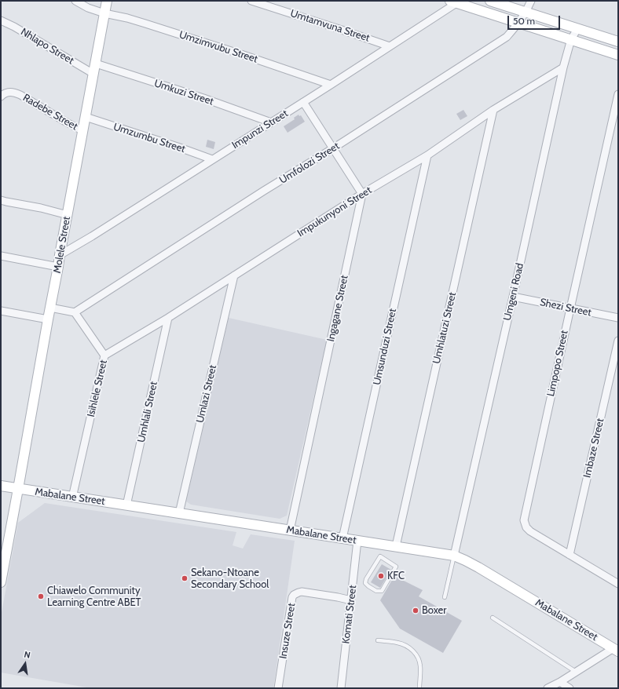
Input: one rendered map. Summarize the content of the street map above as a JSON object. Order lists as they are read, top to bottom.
{
  "streets": {
    "street": [
      "Umtamvuna Street",
      "Nhlapo Street",
      "Umzimvubu Street",
      "Umkuzi Street",
      "Radebe Street",
      "Impunzi Street",
      "Umzumbu Street",
      "Umfolozi Street",
      "Impukunyoni Street",
      "Molele Street",
      "Umgeni Road",
      "Shezi Street",
      "Ingagane Street",
      "Umhlatuzi Street",
      "Umsunduzi Street",
      "Limpopo Street",
      "Isihlele Street",
      "Umlazi Street",
      "Umhlali Street",
      "Imbaze Street",
      "Mabalane Street",
      "Komati Street",
      "Insuze Street"
    ]
  },
  "crossings": [
    ["Umtamvuna Street", "Impunzi Street"],
    ["Nhlapo Street", "Molele Street"],
    ["Umzimvubu Street", "Impunzi Street"],
    ["Umzimvubu Street", "Molele Street"],
    ["Umkuzi Street", "Impunzi Street"],
    ["Umkuzi Street", "Molele Street"],
    ["Radebe Street", "Molele Street"],
    ["Impunzi Street", "Umzumbu Street"],
    ["Impunzi Street", "Molele Street"],
    ["Umzumbu Street", "Molele Street"],
    ["Umfolozi Street", "Isihlele Street"],
    ["Impukunyoni Street", "Umgeni Road"],
    ["Impukunyoni Street", "Ingagane Street"],
    ["Impukunyoni Street", "Umhlatuzi Street"],
    ["Impukunyoni Street", "Umsunduzi Street"],
    ["Impukunyoni Street", "Isihlele Street"],
    ["Impukunyoni Street", "Umlazi Street"],
    ["Impukunyoni Street", "Umhlali Street"],
    ["Molele Street", "Mabalane Street"],
    ["Umgeni Road", "Shezi Street"],
    ["Umgeni Road", "Mabalane Street"],
    ["Shezi Street", "Limpopo Street"],
    ["Ingagane Street", "Mabalane Street"],
    ["Umhlatuzi Street", "Mabalane Street"],
    ["Umsunduzi Street", "Mabalane Street"],
    ["Limpopo Street", "Imbaze Street"],
    ["Isihlele Street", "Mabalane Street"],
    ["Umlazi Street", "Mabalane Street"],
    ["Umhlali Street", "Mabalane Street"],
    ["Mabalane Street", "Komati Street"],
    ["Komati Street", "Insuze Street"]
  ],
  "places": [
    "KFC",
    "Sekano-Ntoane Secondary School",
    "Chiawelo Community Learning Centre ABET",
    "Boxer"
  ],
  "scale_bar": "50 m",
  "north": "top"
}
